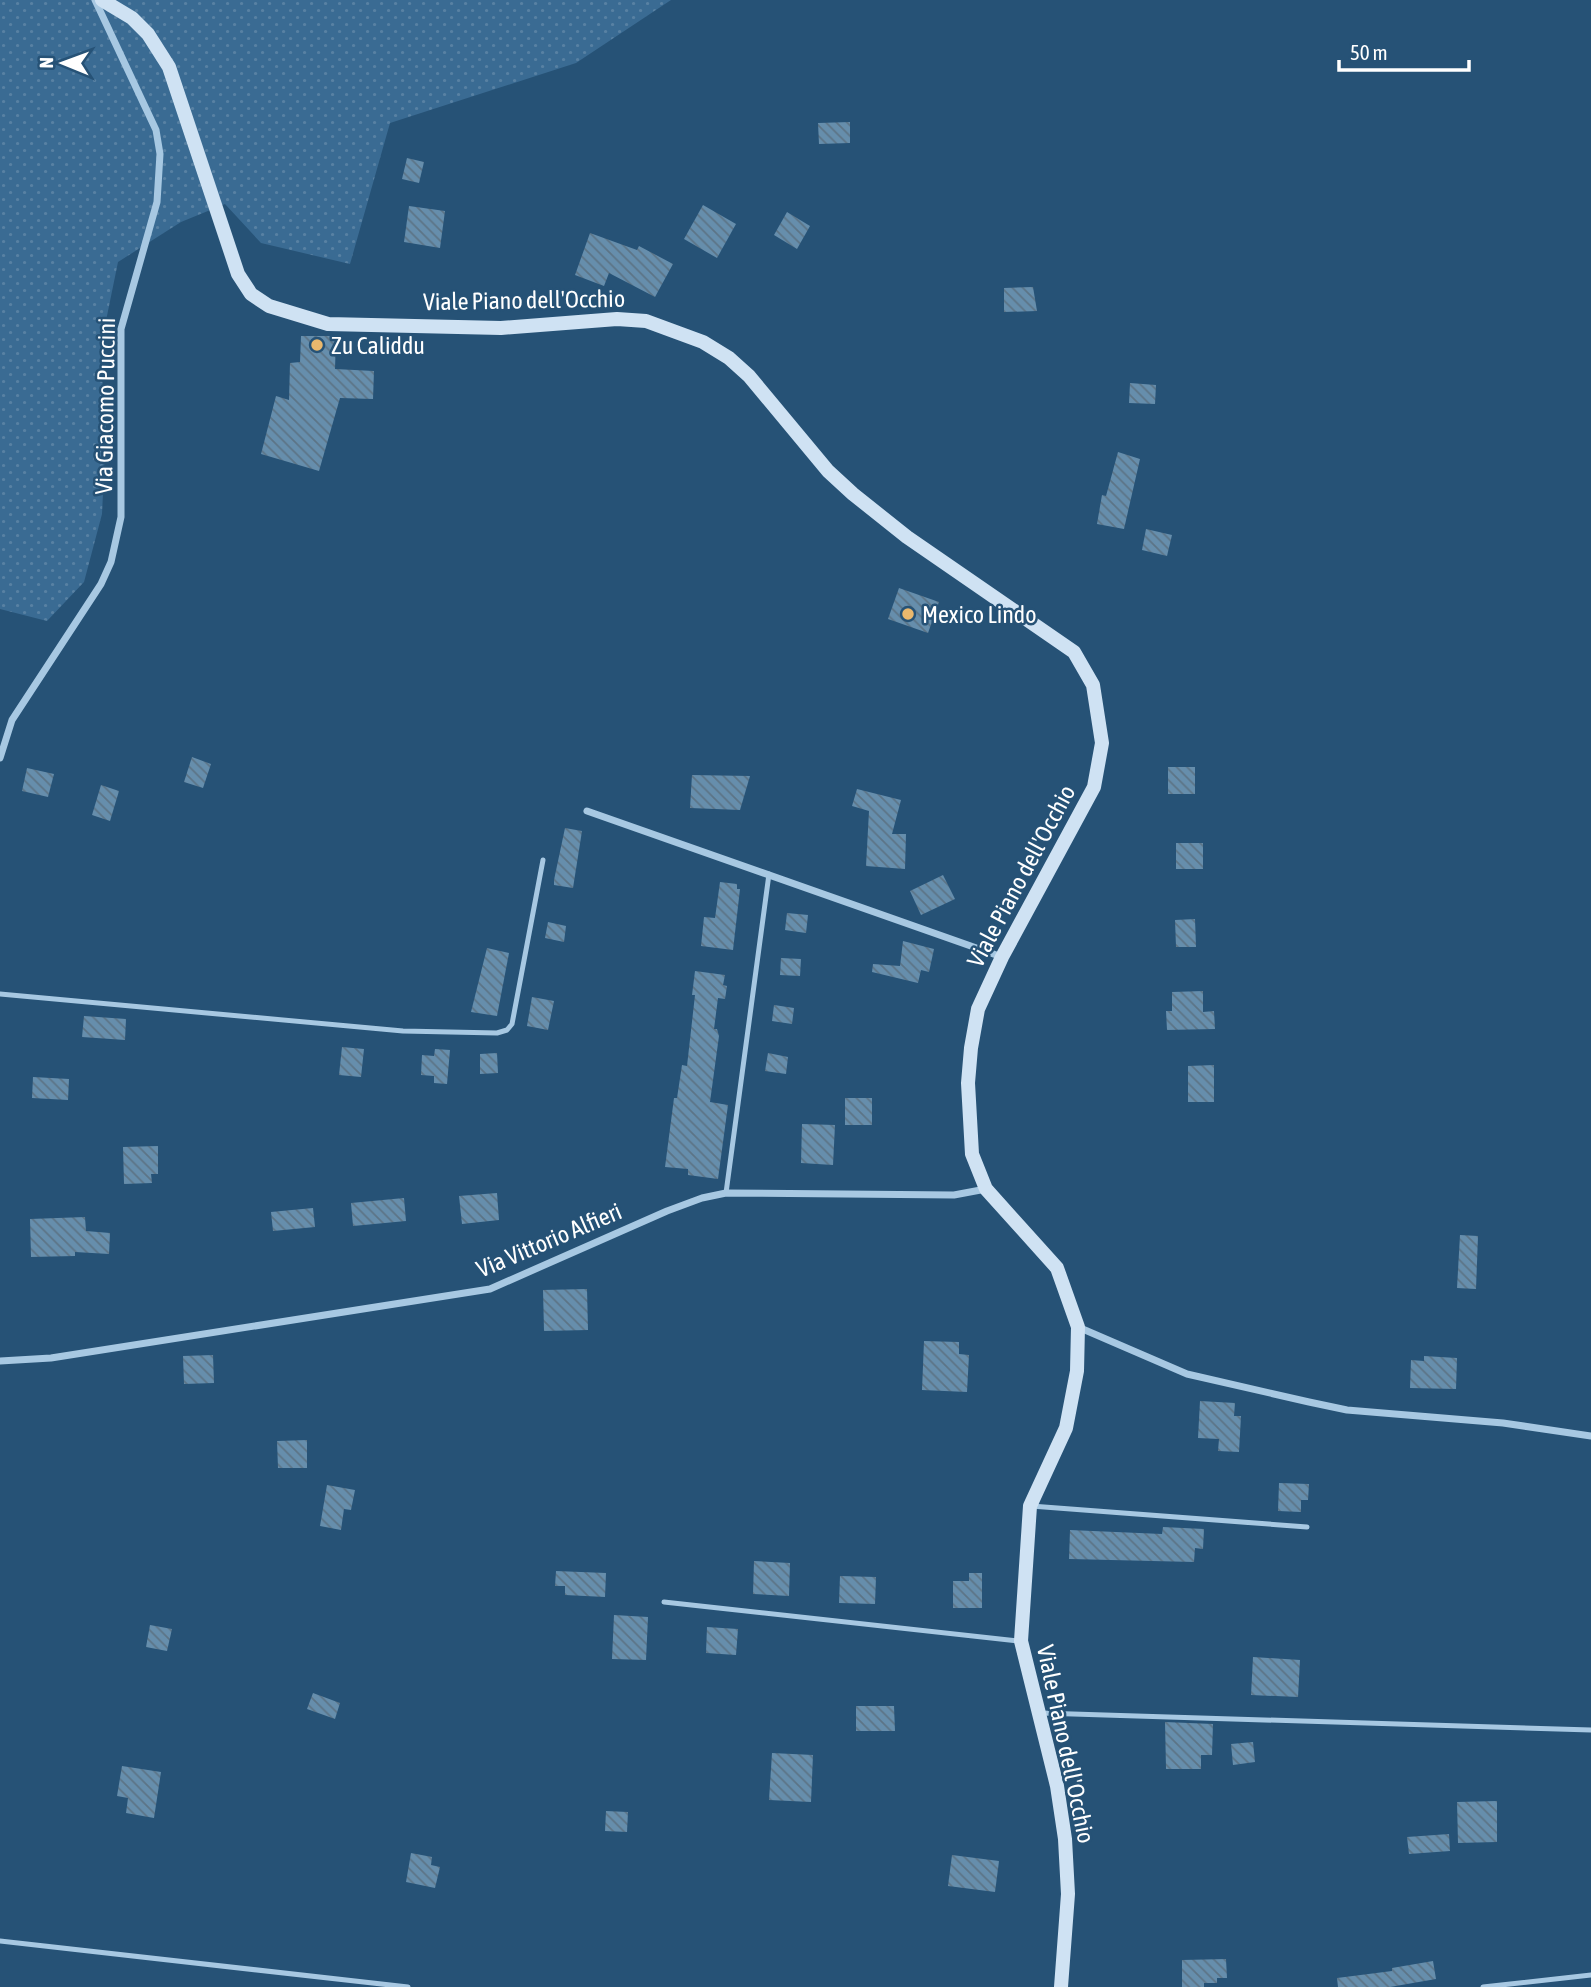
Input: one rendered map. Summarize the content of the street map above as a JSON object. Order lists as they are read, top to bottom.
{
  "streets": {
    "main road": ["Viale Piano dell'Occhio"],
    "street": ["Via Giacomo Puccini", "Via Vittorio Alfieri"]
  },
  "crossings": [
    ["Viale Piano dell'Occhio", "Via Vittorio Alfieri"]
  ],
  "places": ["Zu Caliddu", "Mexico Lindo"],
  "scale_bar": "50 m",
  "north": "left"
}
